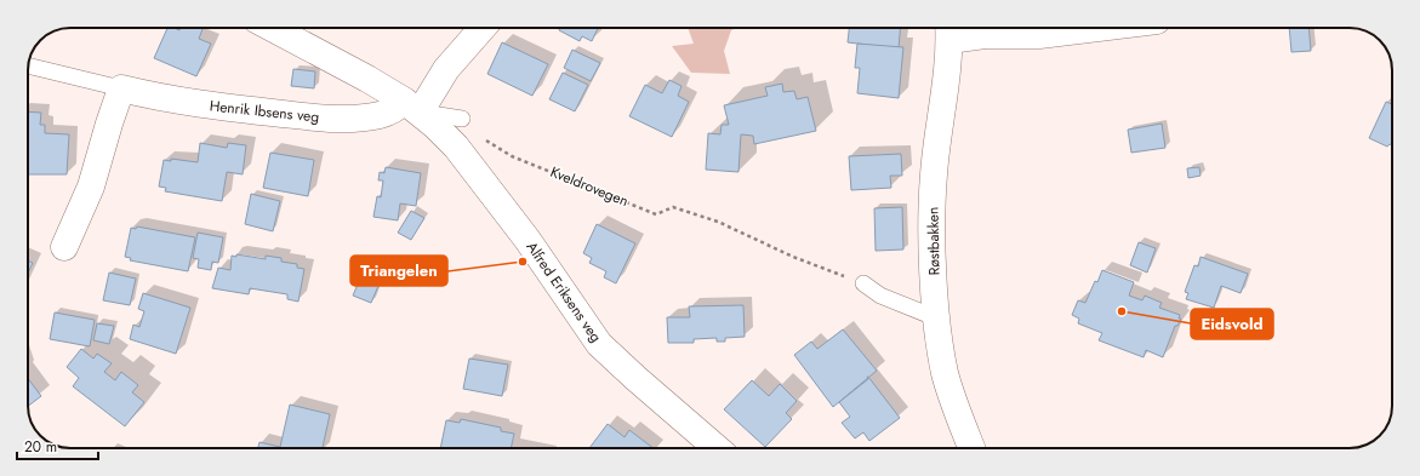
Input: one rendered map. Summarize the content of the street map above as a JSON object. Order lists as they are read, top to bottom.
{
  "streets": {
    "street": ["Henrik Ibsens veg", "Røstbakken", "Alfred Eriksens veg"],
    "path": ["Kveldrovegen"]
  },
  "crossings": [
    ["Henrik Ibsens veg", "Alfred Eriksens veg"]
  ],
  "places": ["Triangelen", "Eidsvold"],
  "scale_bar": "20 m"
}
